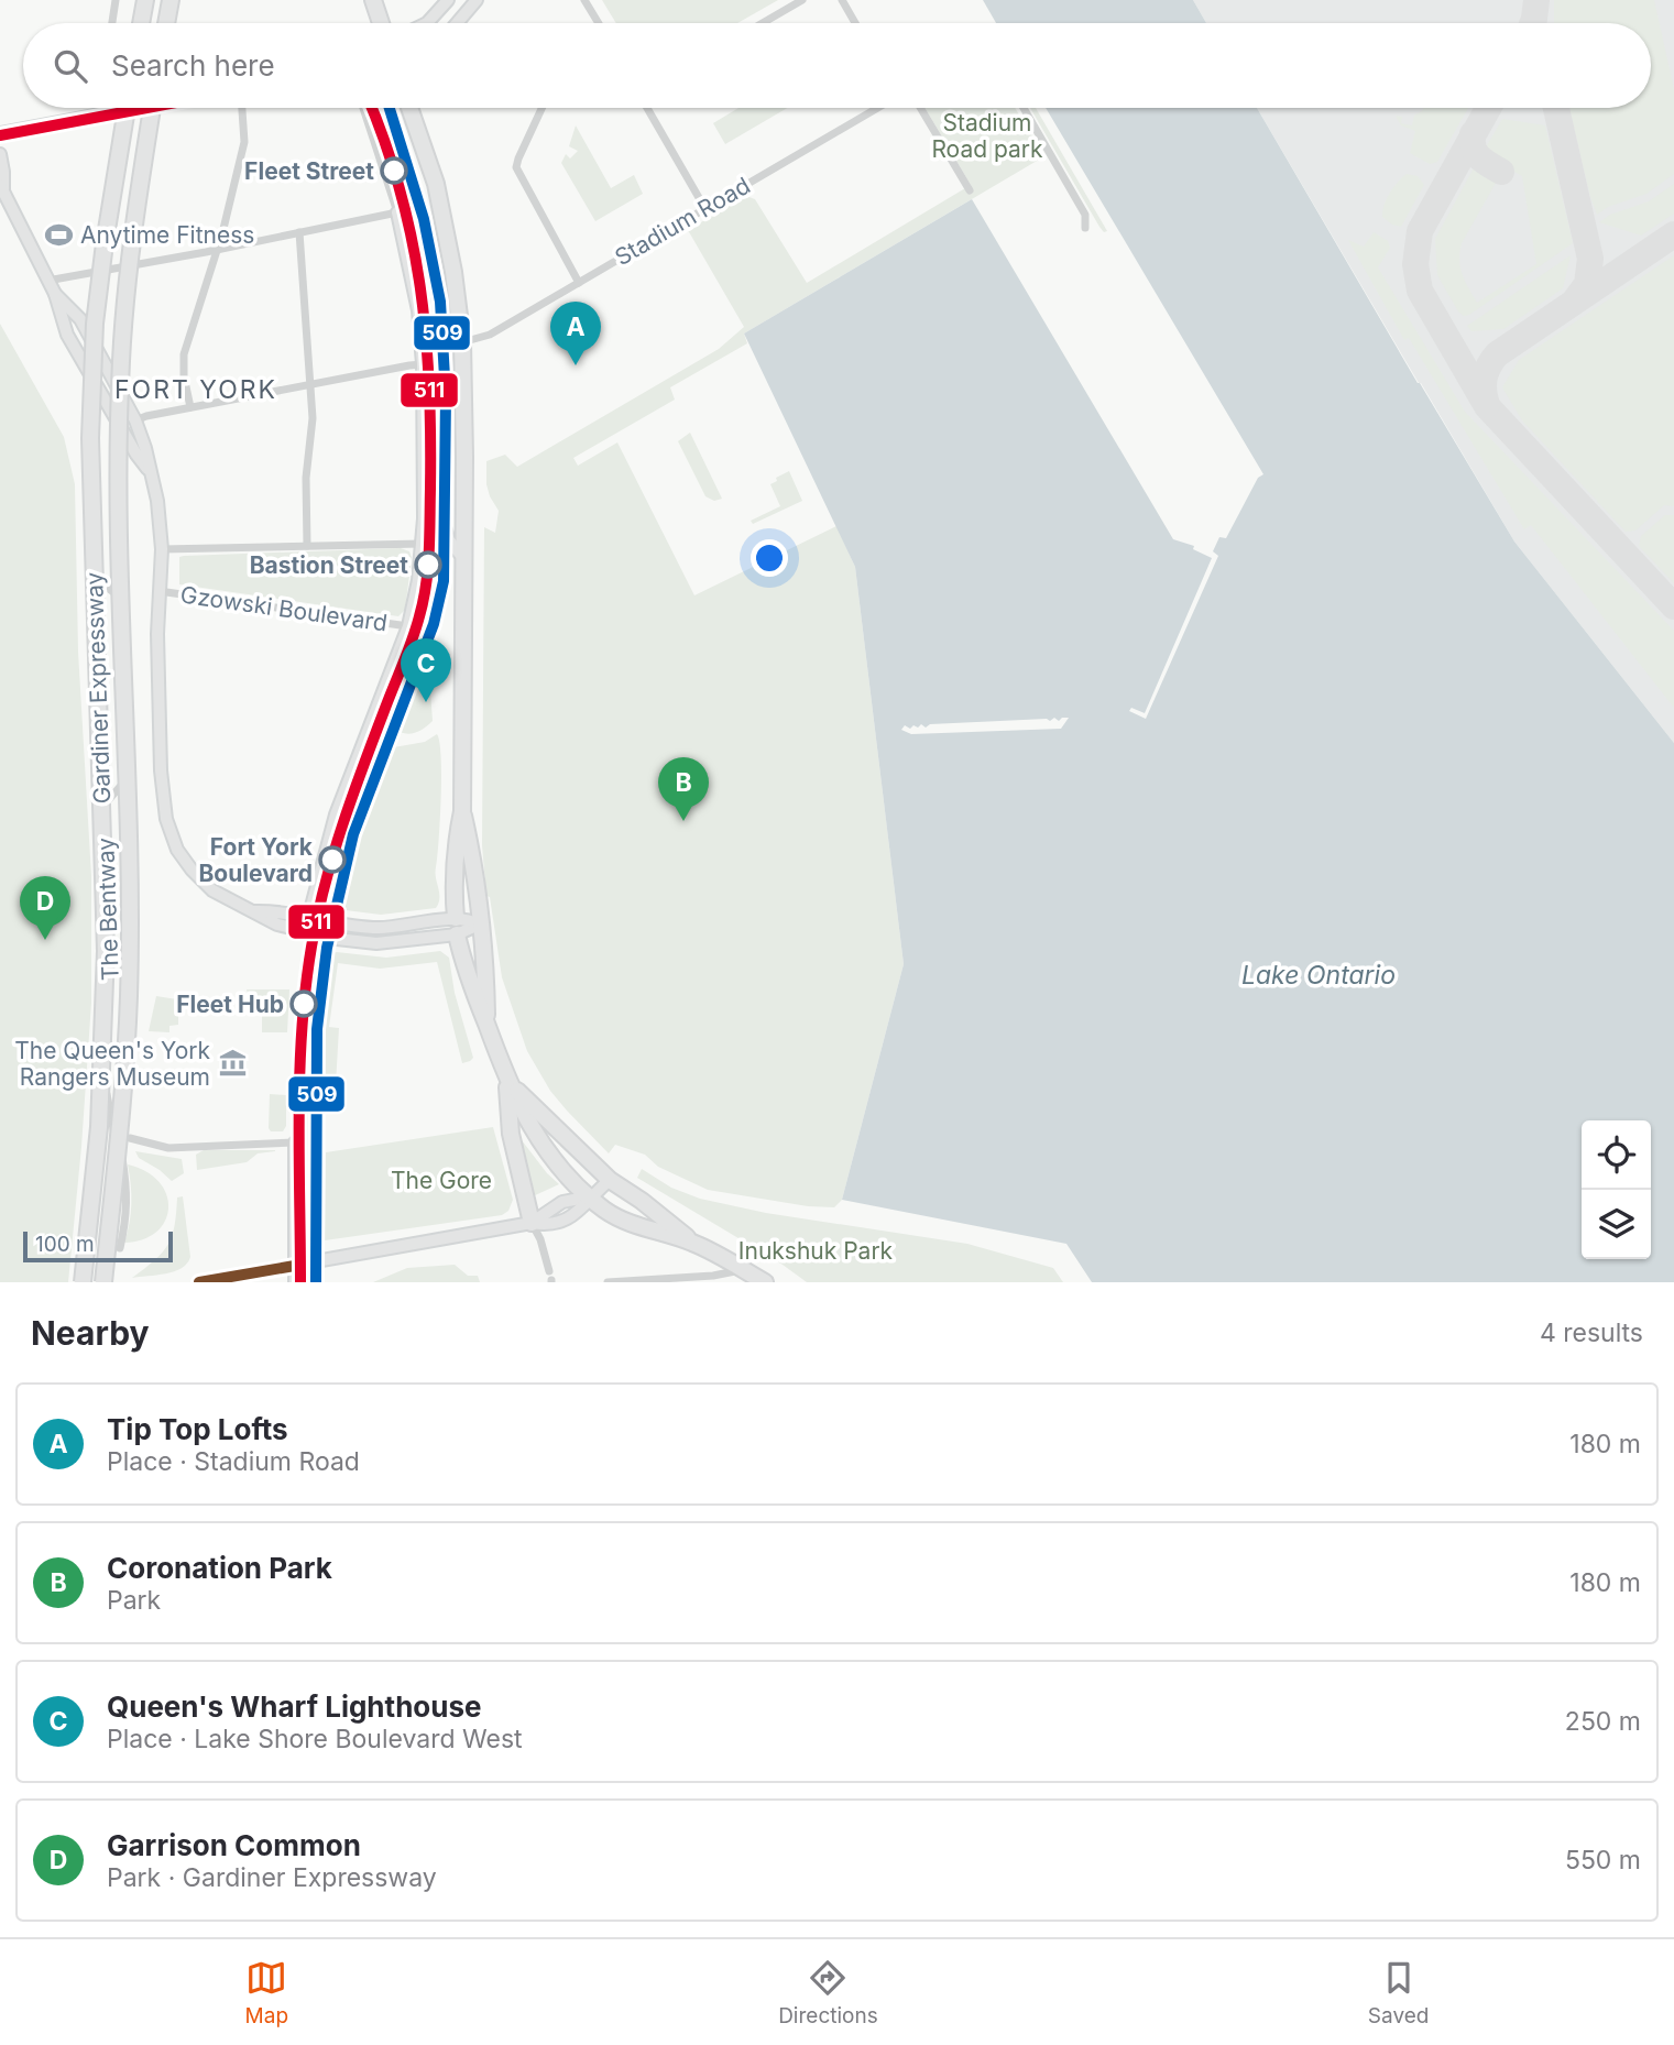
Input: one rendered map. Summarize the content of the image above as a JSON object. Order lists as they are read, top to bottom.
{
  "streets": {
    "highway": ["Gardiner Expressway"],
    "street": ["Stadium Road", "Gzowski Boulevard", "The Bentway"]
  },
  "districts": ["FORT YORK"],
  "water": ["Lake Ontario"],
  "parks": ["Stadium Road park", "The Gore", "Inukshuk Park"],
  "places": {
    "other": [
      "Fleet Street",
      "Bastion Street",
      "Fort York Boulevard",
      "Fleet Hub"
    ],
    "sports": ["Anytime Fitness"],
    "museum": ["The Queen's York Rangers Museum"]
  },
  "lines": ["transit line 511", "transit line 509"],
  "scale_bar": "100 m",
  "page": {
    "search": "Search here",
    "pins": [
      "A",
      "C",
      "B",
      "D"
    ],
    "scale": "100 m",
    "heading": ["Nearby", "4 results"],
    "list": [
      {
        "mark": "A",
        "name": "Tip Top Lofts",
        "note": "Place · Stadium Road",
        "value": "180 m"
      },
      {
        "mark": "B",
        "name": "Coronation Park",
        "note": "Park",
        "value": "180 m"
      },
      {
        "mark": "C",
        "name": "Queen's Wharf Lighthouse",
        "note": "Place · Lake Shore Boulevard West",
        "value": "250 m"
      },
      {
        "mark": "D",
        "name": "Garrison Common",
        "note": "Park · Gardiner Expressway",
        "value": "550 m"
      }
    ],
    "nav": ["Map", "Directions", "Saved"]
  }
}
